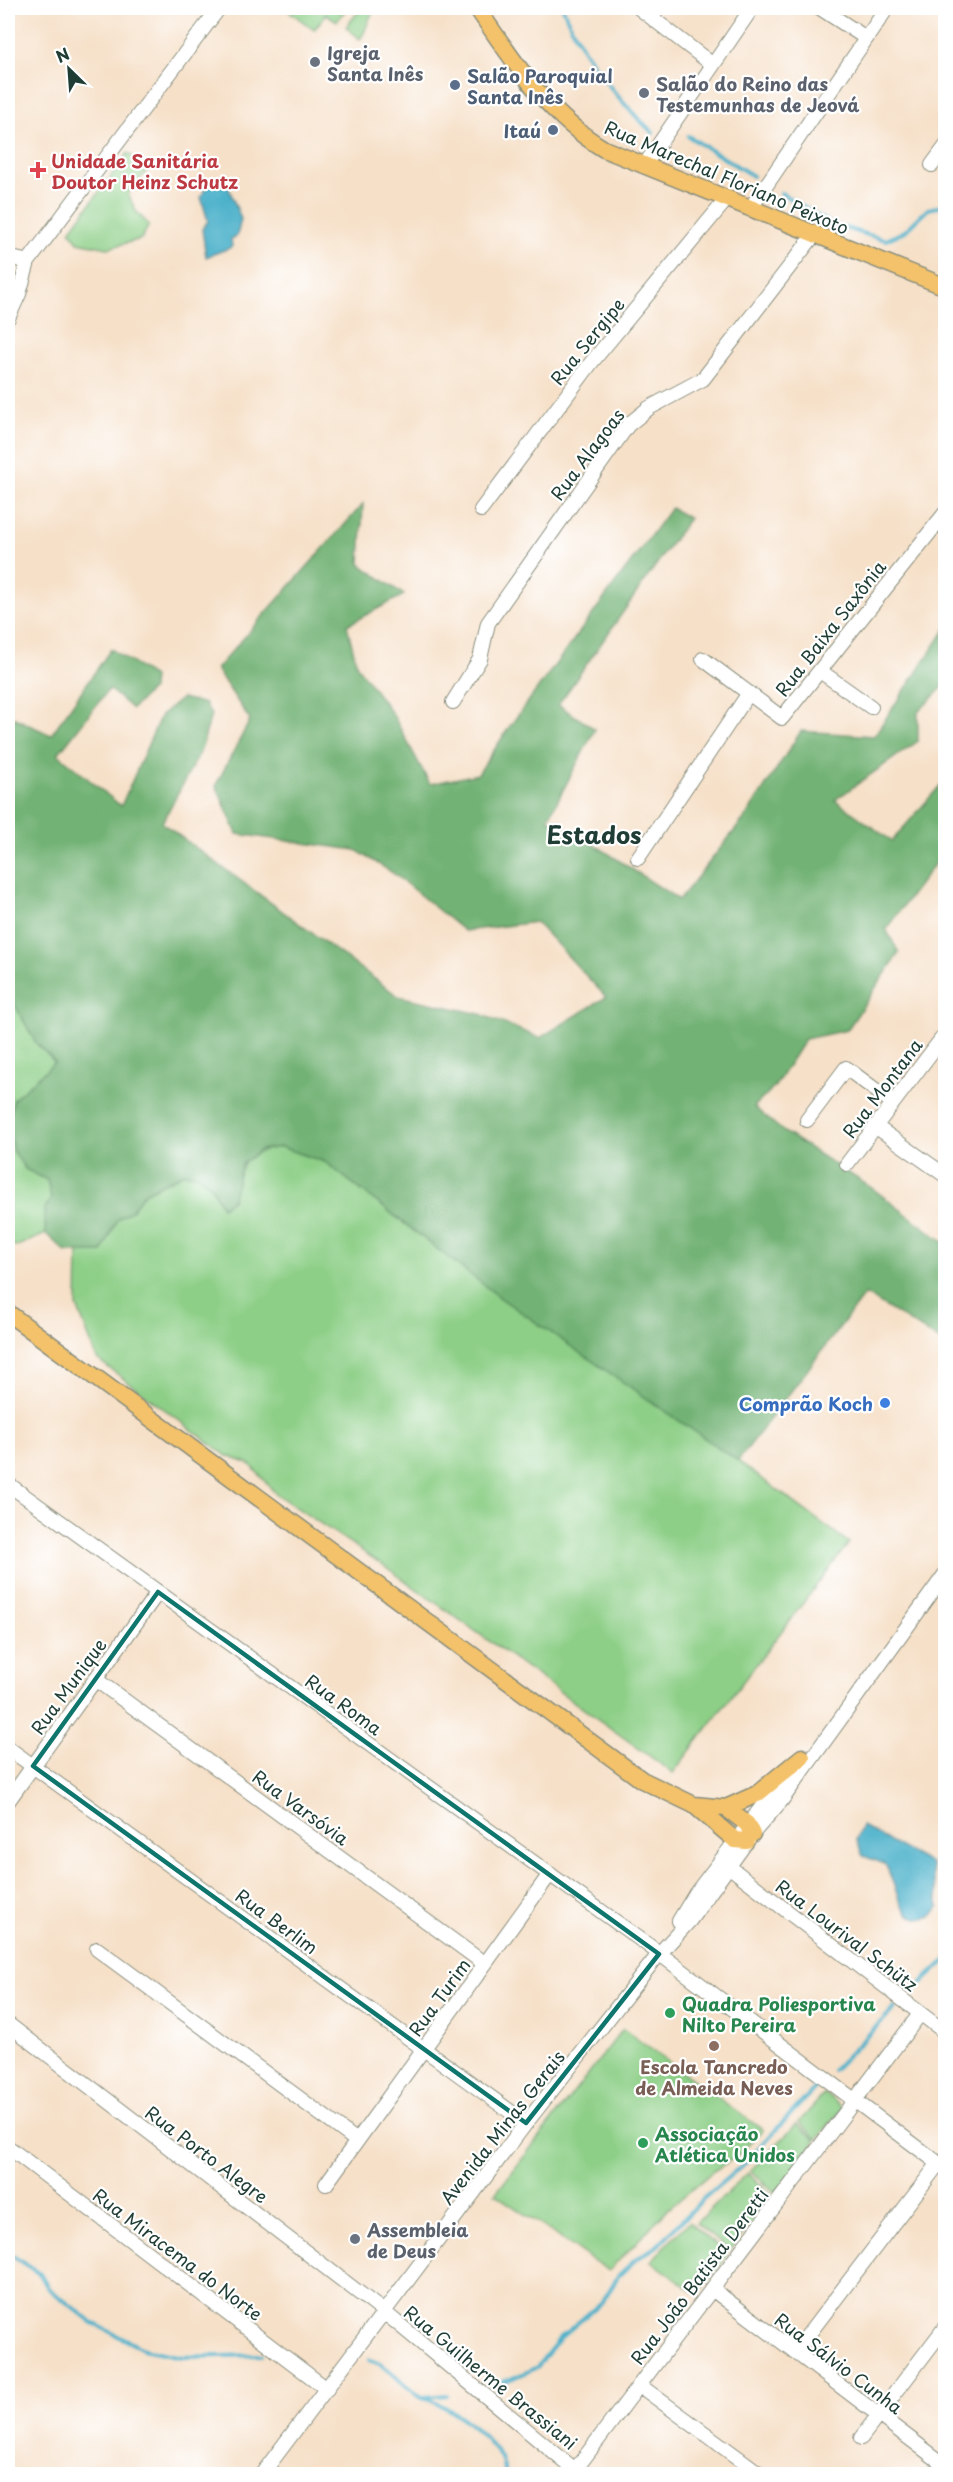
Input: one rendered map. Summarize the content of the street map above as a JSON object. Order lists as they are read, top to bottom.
{
  "streets": {
    "main road": ["Rua Marechal Floriano Peixoto"],
    "street": [
      "Rua Sergipe",
      "Rua Alagoas",
      "Rua Baixa Saxônia",
      "Rua Montana",
      "Rua Munique",
      "Rua Roma",
      "Rua Varsóvia",
      "Rua Berlim",
      "Rua Lourival Schütz",
      "Rua Turim",
      "Avenida Minas Gerais",
      "Rua Porto Alegre",
      "Rua Miracema do Norte",
      "Rua João Batista Deretti",
      "Rua Sálvio Cunha",
      "Rua Guilherme Brassiani"
    ]
  },
  "crossings": [
    ["Rua Marechal Floriano Peixoto", "Rua Sergipe"],
    ["Rua Marechal Floriano Peixoto", "Rua Alagoas"],
    ["Rua Munique", "Rua Roma"],
    ["Rua Munique", "Rua Varsóvia"],
    ["Rua Munique", "Rua Berlim"],
    ["Rua Roma", "Rua Turim"],
    ["Rua Roma", "Avenida Minas Gerais"],
    ["Rua Roma", "Rua João Batista Deretti"],
    ["Rua Varsóvia", "Rua Turim"],
    ["Rua Berlim", "Rua Turim"],
    ["Rua Berlim", "Avenida Minas Gerais"],
    ["Rua Lourival Schütz", "Avenida Minas Gerais"],
    ["Rua Lourival Schütz", "Rua João Batista Deretti"],
    ["Avenida Minas Gerais", "Rua Porto Alegre"],
    ["Avenida Minas Gerais", "Rua Miracema do Norte"],
    ["Avenida Minas Gerais", "Rua Guilherme Brassiani"],
    ["Rua Porto Alegre", "Rua Guilherme Brassiani"],
    ["Rua João Batista Deretti", "Rua Sálvio Cunha"],
    ["Rua João Batista Deretti", "Rua Guilherme Brassiani"]
  ],
  "districts": ["Estados"],
  "places": {
    "other": [
      "Igreja Santa Inês",
      "Salão Paroquial Santa Inês",
      "Salão do Reino das Testemunhas de Jeová",
      "Itaú",
      "Comprão Koch",
      "Quadra Poliesportiva Nilto Pereira",
      "Escola Tancredo de Almeida Neves",
      "Associação Atlética Unidos",
      "Assembleia de Deus"
    ],
    "health": ["Unidade Sanitária Doutor Heinz Schutz"]
  },
  "north": "top left"
}
